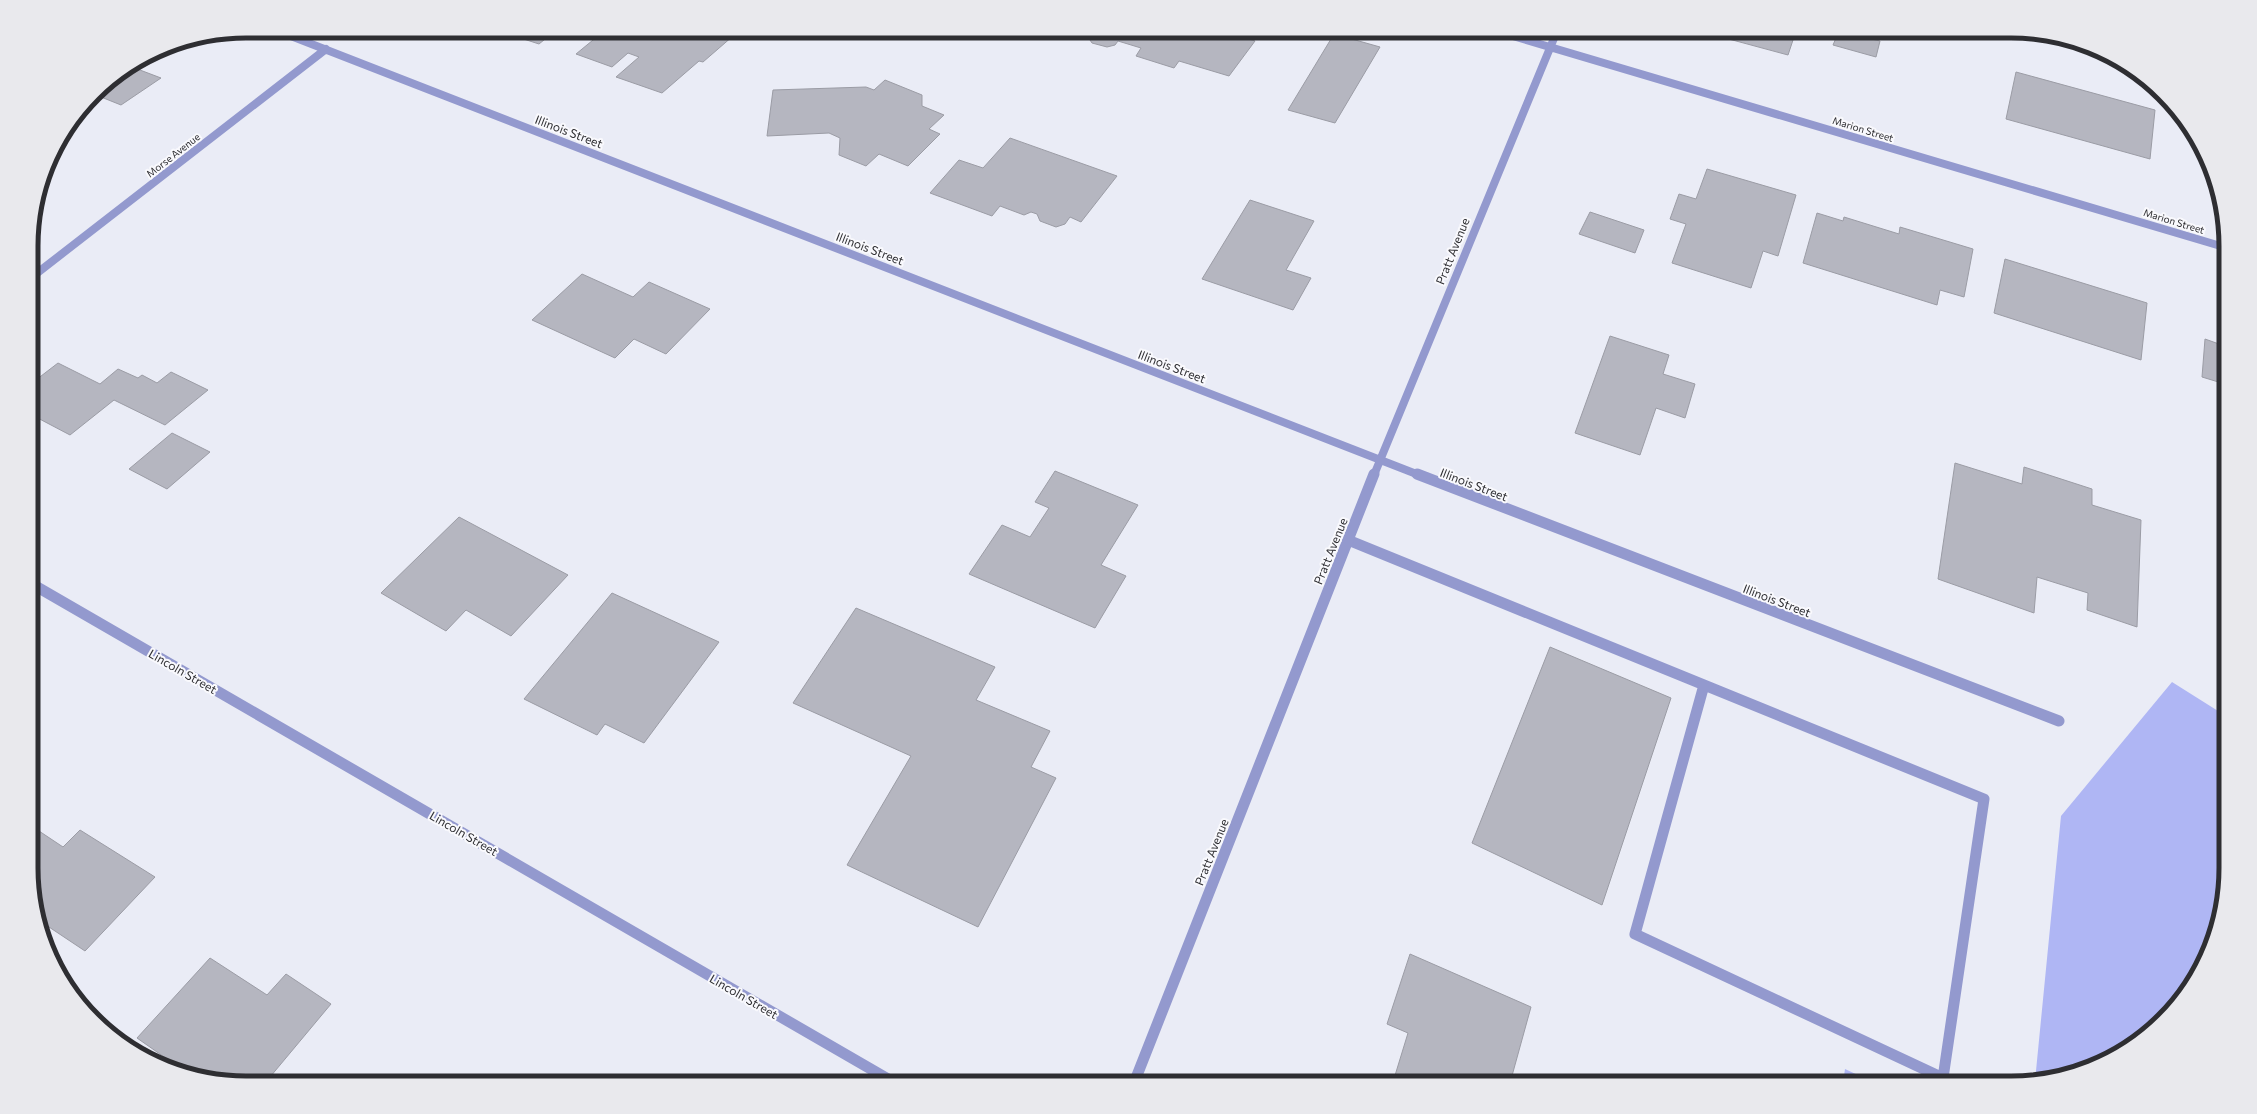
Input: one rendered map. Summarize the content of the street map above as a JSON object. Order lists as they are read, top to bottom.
{
  "streets": {
    "street": [
      "Marion Street",
      "Illinois Street",
      "Morse Avenue",
      "Pratt Avenue",
      "Lincoln Street"
    ]
  },
  "crossings": [
    ["Marion Street", "Pratt Avenue"],
    ["Illinois Street", "Morse Avenue"],
    ["Illinois Street", "Pratt Avenue"]
  ]
}
